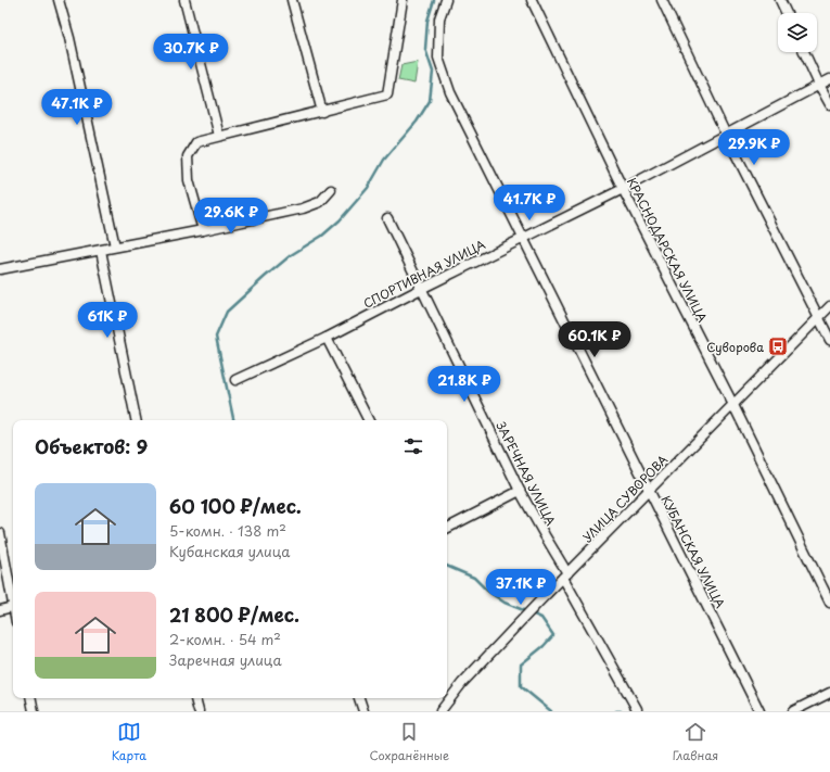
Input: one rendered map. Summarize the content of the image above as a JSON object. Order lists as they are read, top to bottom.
{
  "streets": {
    "street": [
      "КРАСНОДАРСКАЯ УЛИЦА",
      "СПОРТИВНАЯ УЛИЦА",
      "ЗАРЕЧНАЯ УЛИЦА",
      "УЛИЦА СУВОРОВА",
      "КУБАНСКАЯ УЛИЦА"
    ]
  },
  "crossings": [
    ["КРАСНОДАРСКАЯ УЛИЦА", "СПОРТИВНАЯ УЛИЦА"],
    ["КРАСНОДАРСКАЯ УЛИЦА", "УЛИЦА СУВОРОВА"],
    ["СПОРТИВНАЯ УЛИЦА", "ЗАРЕЧНАЯ УЛИЦА"],
    ["СПОРТИВНАЯ УЛИЦА", "КУБАНСКАЯ УЛИЦА"],
    ["ЗАРЕЧНАЯ УЛИЦА", "УЛИЦА СУВОРОВА"],
    ["УЛИЦА СУВОРОВА", "КУБАНСКАЯ УЛИЦА"]
  ],
  "places": {
    "bus stop": ["Суворова"]
  },
  "page": {
    "price": [
      "30.7K ₽",
      "47.1K ₽",
      "29.9K ₽",
      "41.7K ₽",
      "29.6K ₽",
      "61K ₽",
      "60.1K ₽",
      "21.8K ₽",
      "37.1K ₽"
    ],
    "heading": "Объектов: 9",
    "list": [
      {
        "name": "60 100 ₽/мес.",
        "note": "5-комн. · 138 m² · Кубанская улица"
      },
      {
        "name": "21 800 ₽/мес.",
        "note": "2-комн. · 54 m² · Заречная улица"
      }
    ],
    "tabs": ["Карта", "Сохранённые", "Главная"]
  }
}
